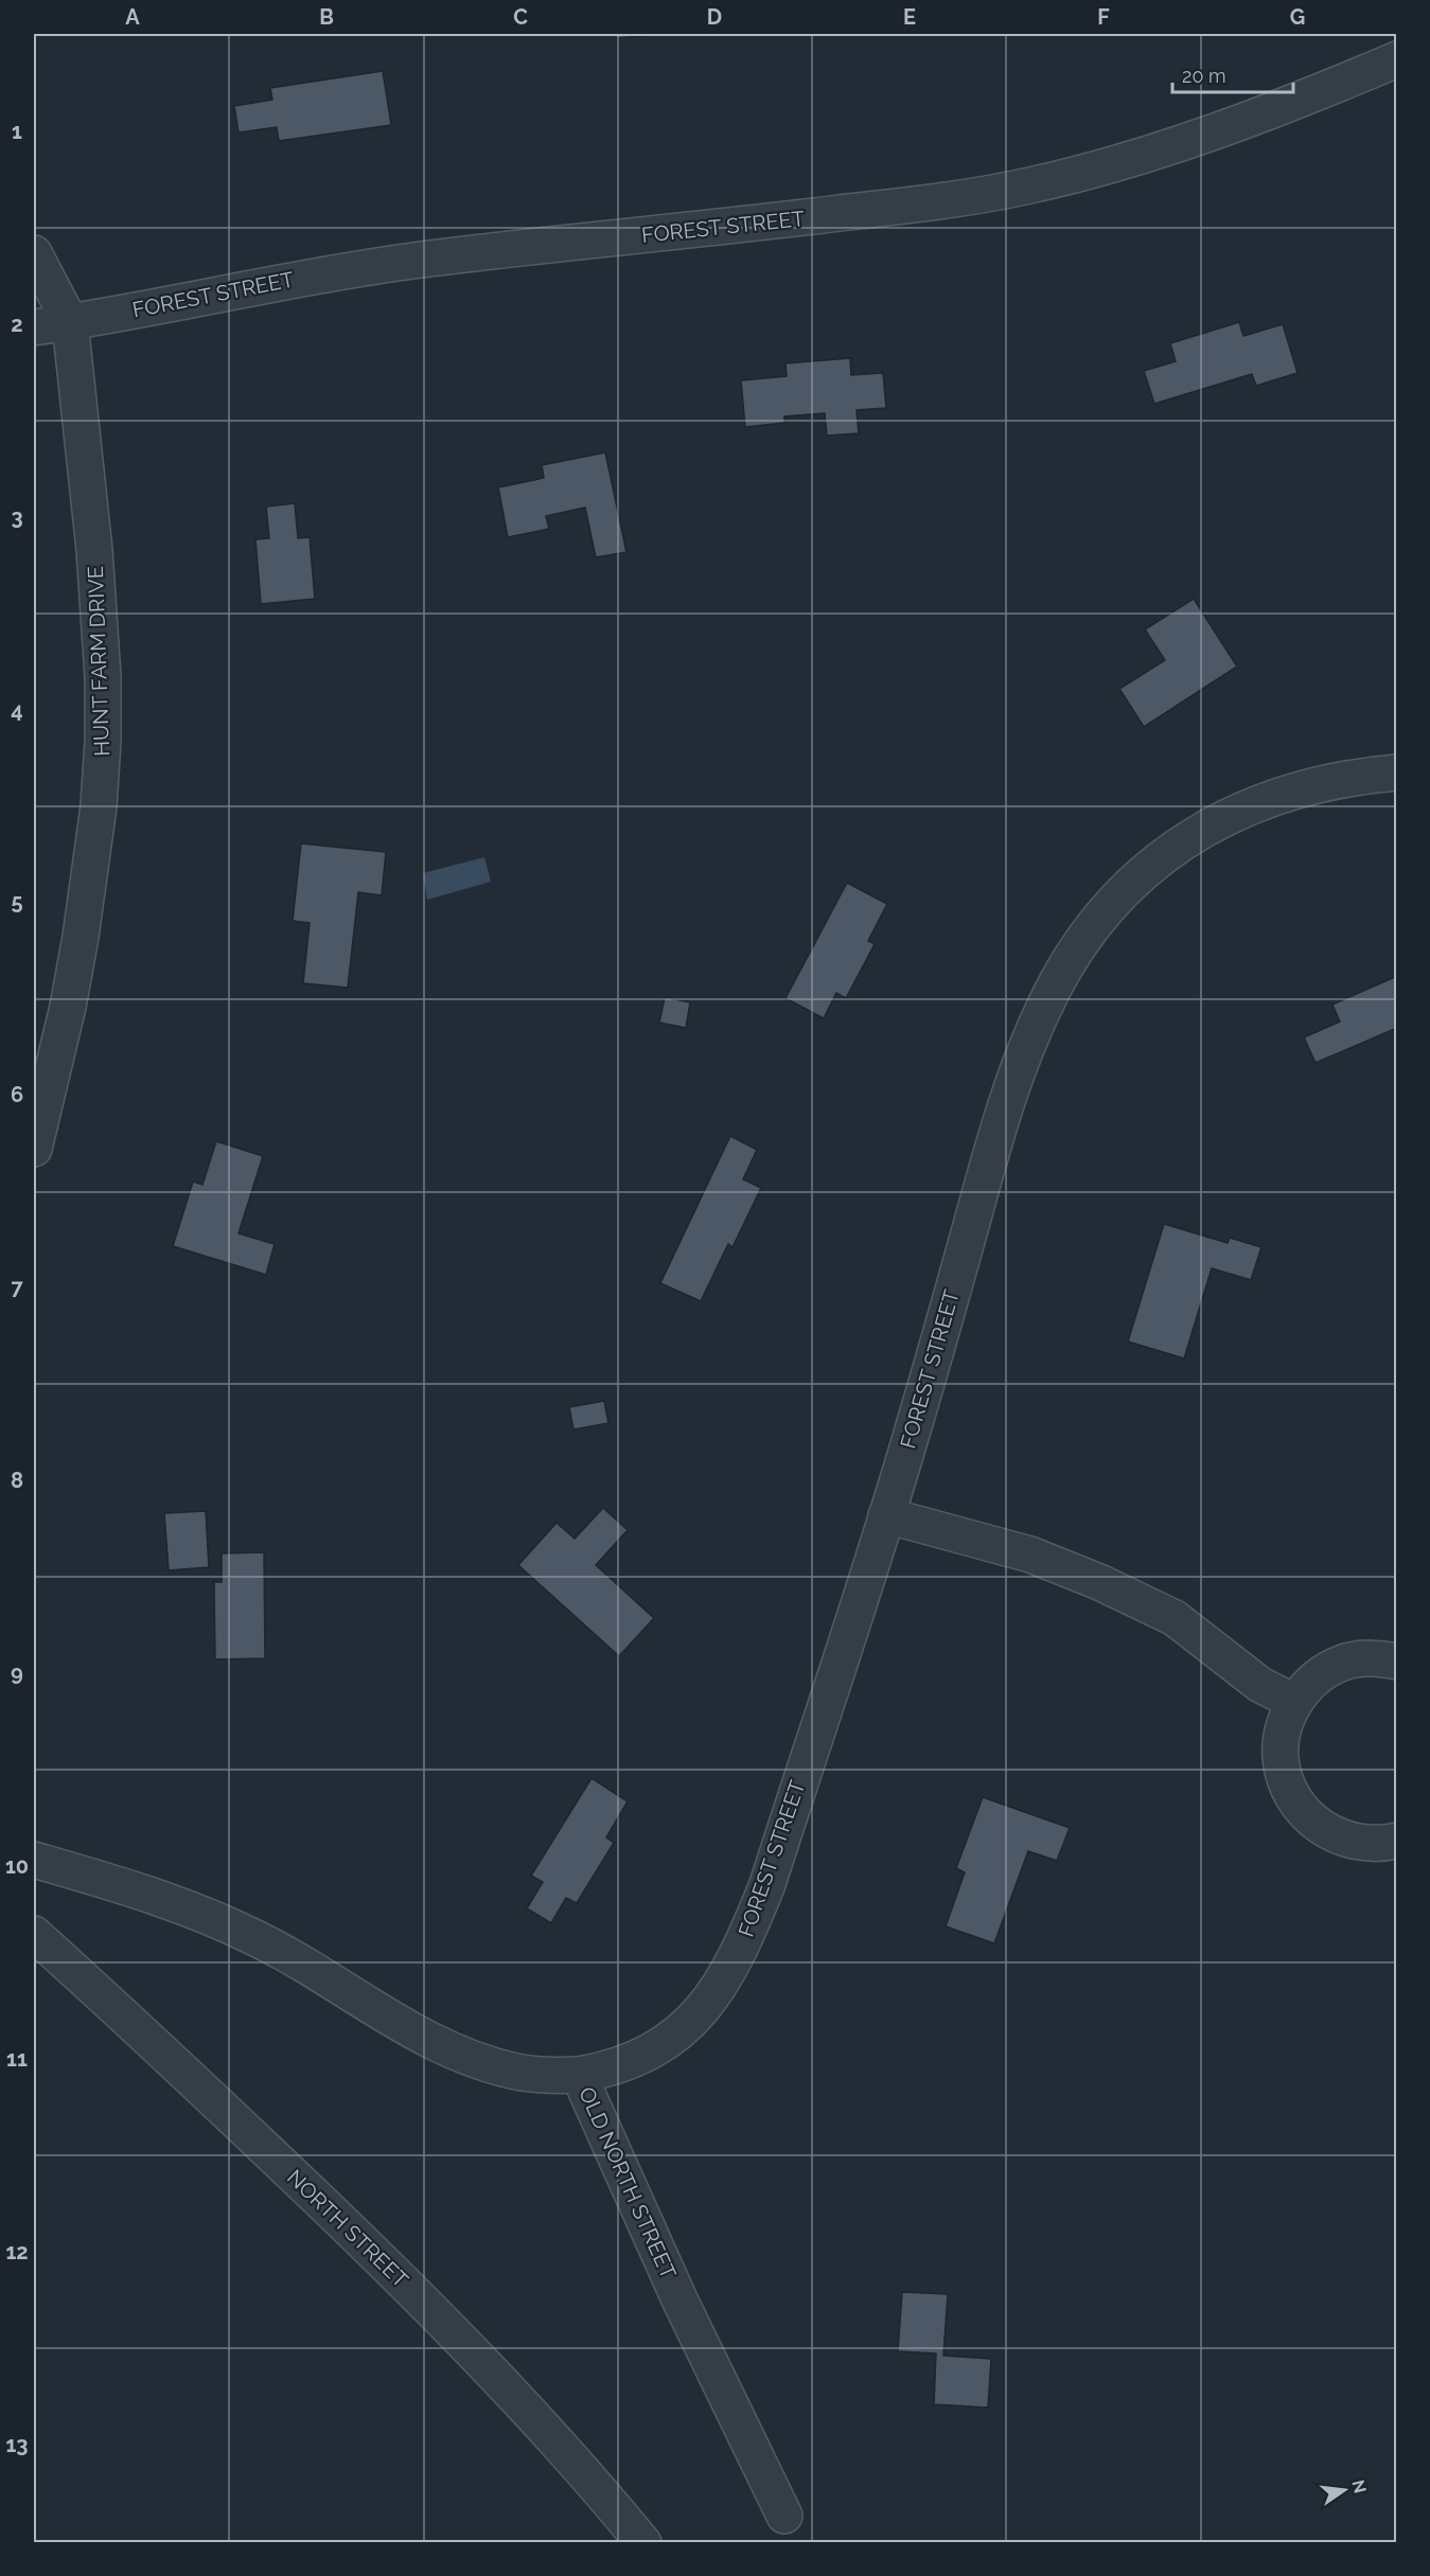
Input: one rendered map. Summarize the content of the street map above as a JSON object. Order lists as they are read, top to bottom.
{
  "streets": {
    "street": [
      "FOREST STREET",
      "HUNT FARM DRIVE",
      "OLD NORTH STREET",
      "NORTH STREET"
    ]
  },
  "crossings": [
    ["FOREST STREET", "HUNT FARM DRIVE"],
    ["FOREST STREET", "OLD NORTH STREET"]
  ],
  "scale_bar": "20 m",
  "north": "right",
  "grid": {
    "columns": [
      "A",
      "B",
      "C",
      "D",
      "E",
      "F",
      "G"
    ],
    "rows": [
      "1",
      "2",
      "3",
      "4",
      "5",
      "6",
      "7",
      "8",
      "9",
      "10",
      "11",
      "12",
      "13"
    ]
  }
}
